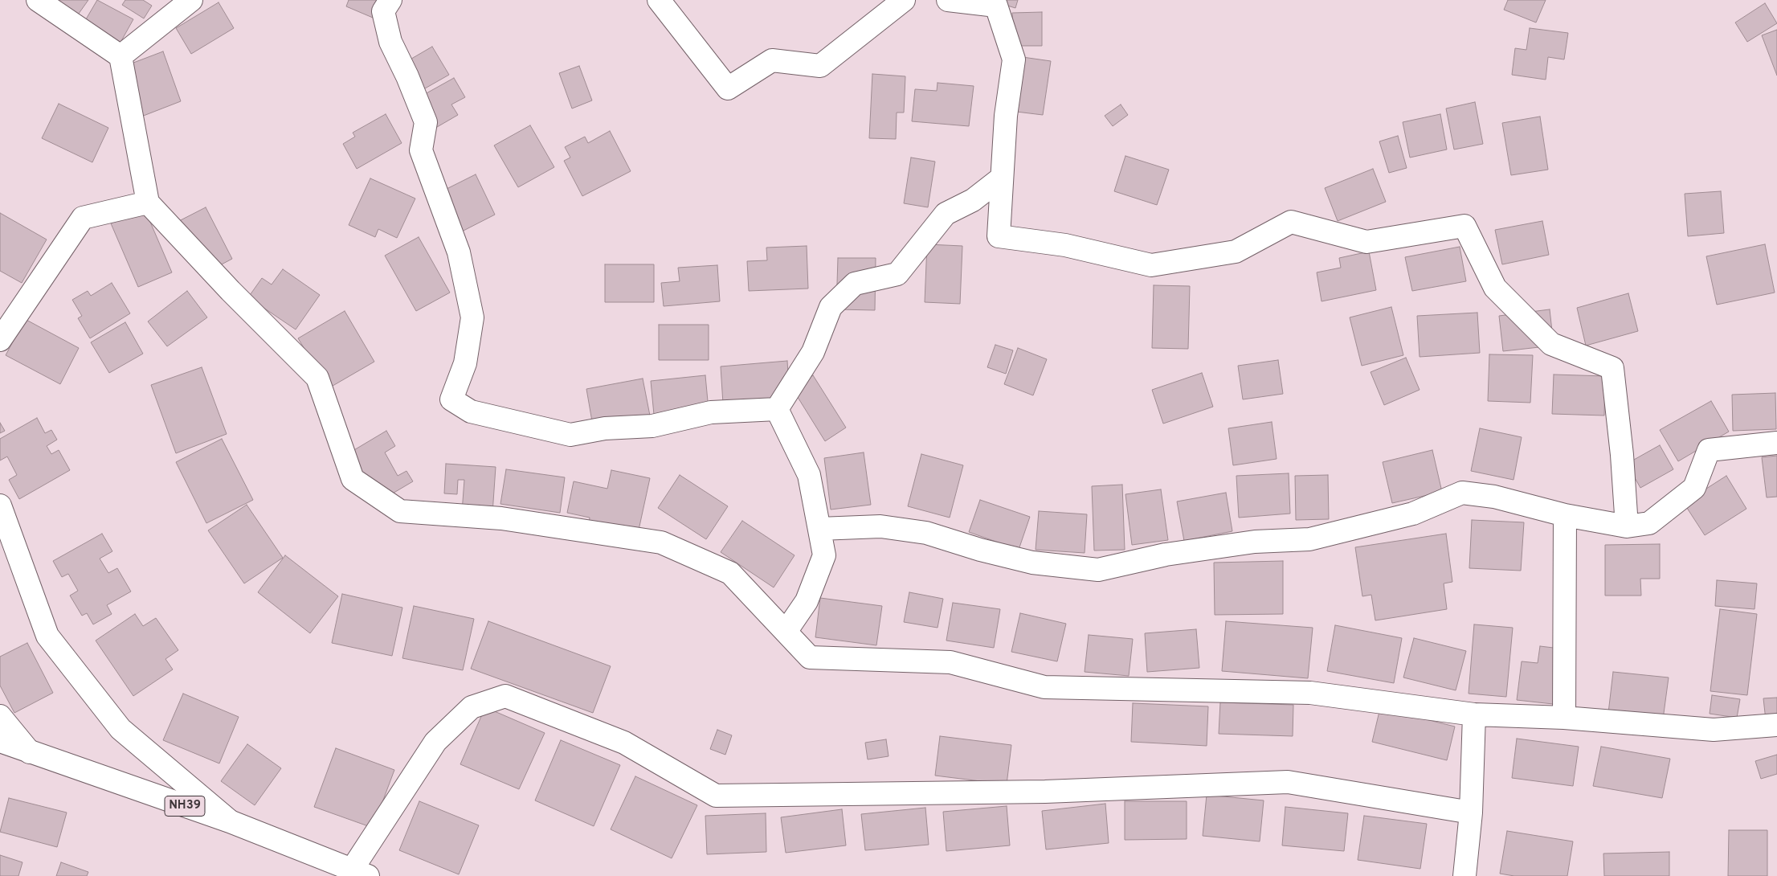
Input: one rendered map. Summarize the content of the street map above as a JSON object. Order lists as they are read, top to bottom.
{
  "streets": {
    "main road": ["NH39"]
  }
}
